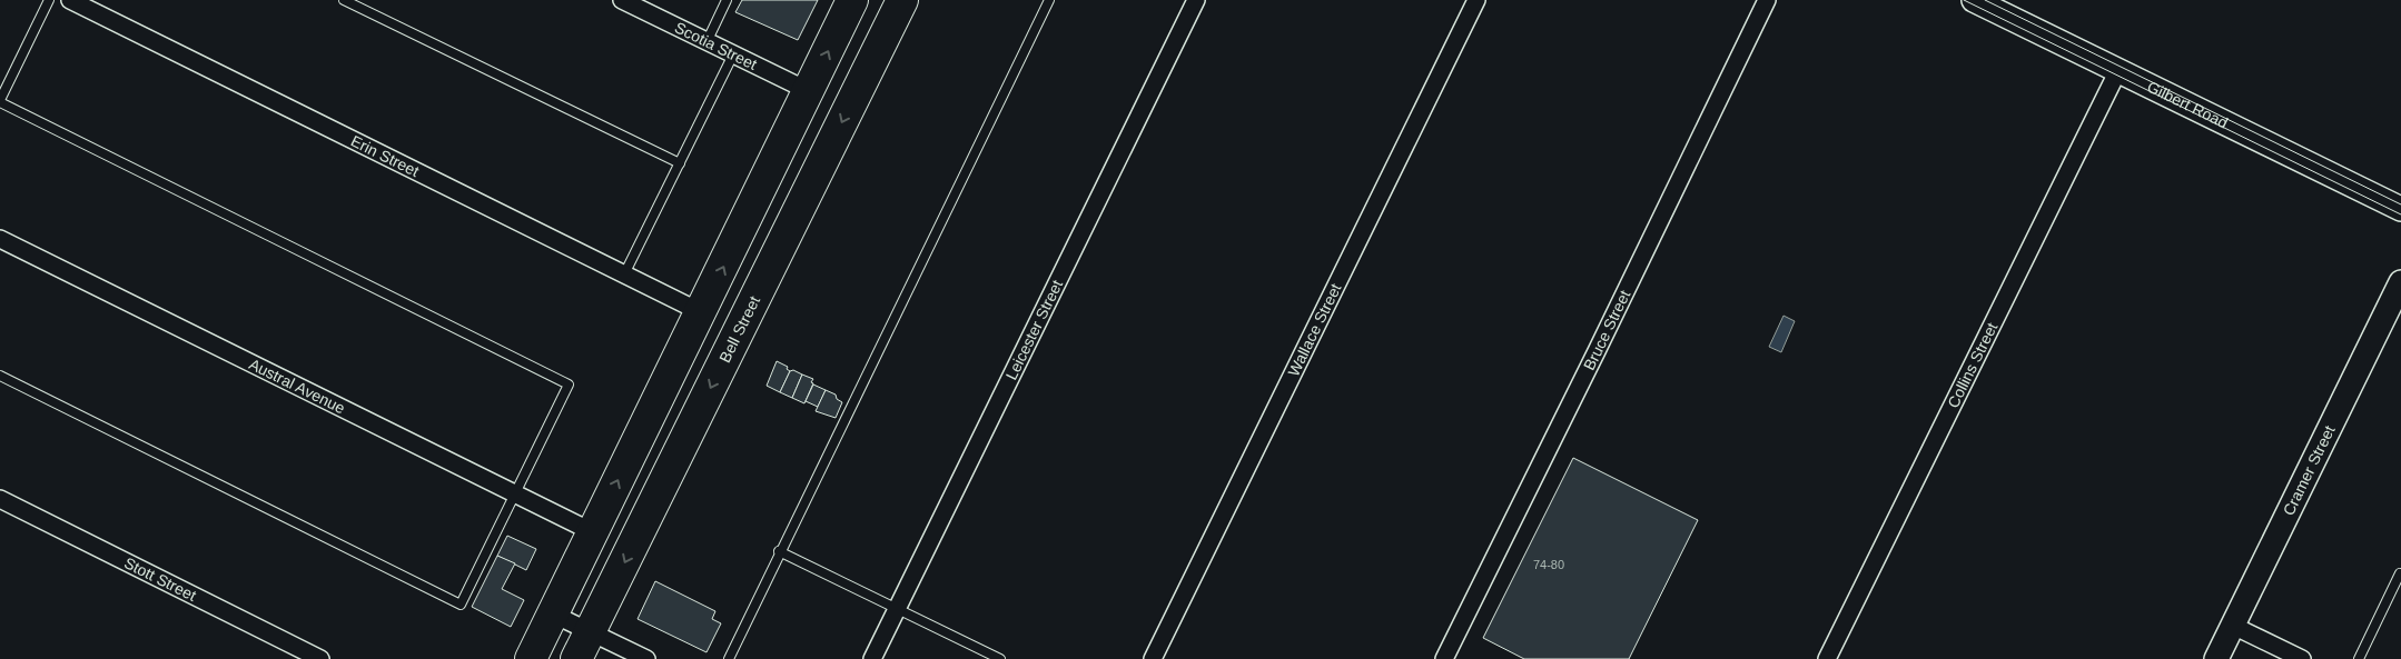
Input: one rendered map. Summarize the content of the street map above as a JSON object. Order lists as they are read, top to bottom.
{
  "streets": {
    "highway": ["Bell Street"],
    "street": [
      "Scotia Street",
      "Gilbert Road",
      "Erin Street",
      "Wallace Street",
      "Leicester Street",
      "Bruce Street",
      "Collins Street",
      "Austral Avenue",
      "Cramer Street",
      "Stott Street"
    ]
  },
  "crossings": [
    ["Gilbert Road", "Collins Street"]
  ],
  "house_numbers": ["74-80"]
}
